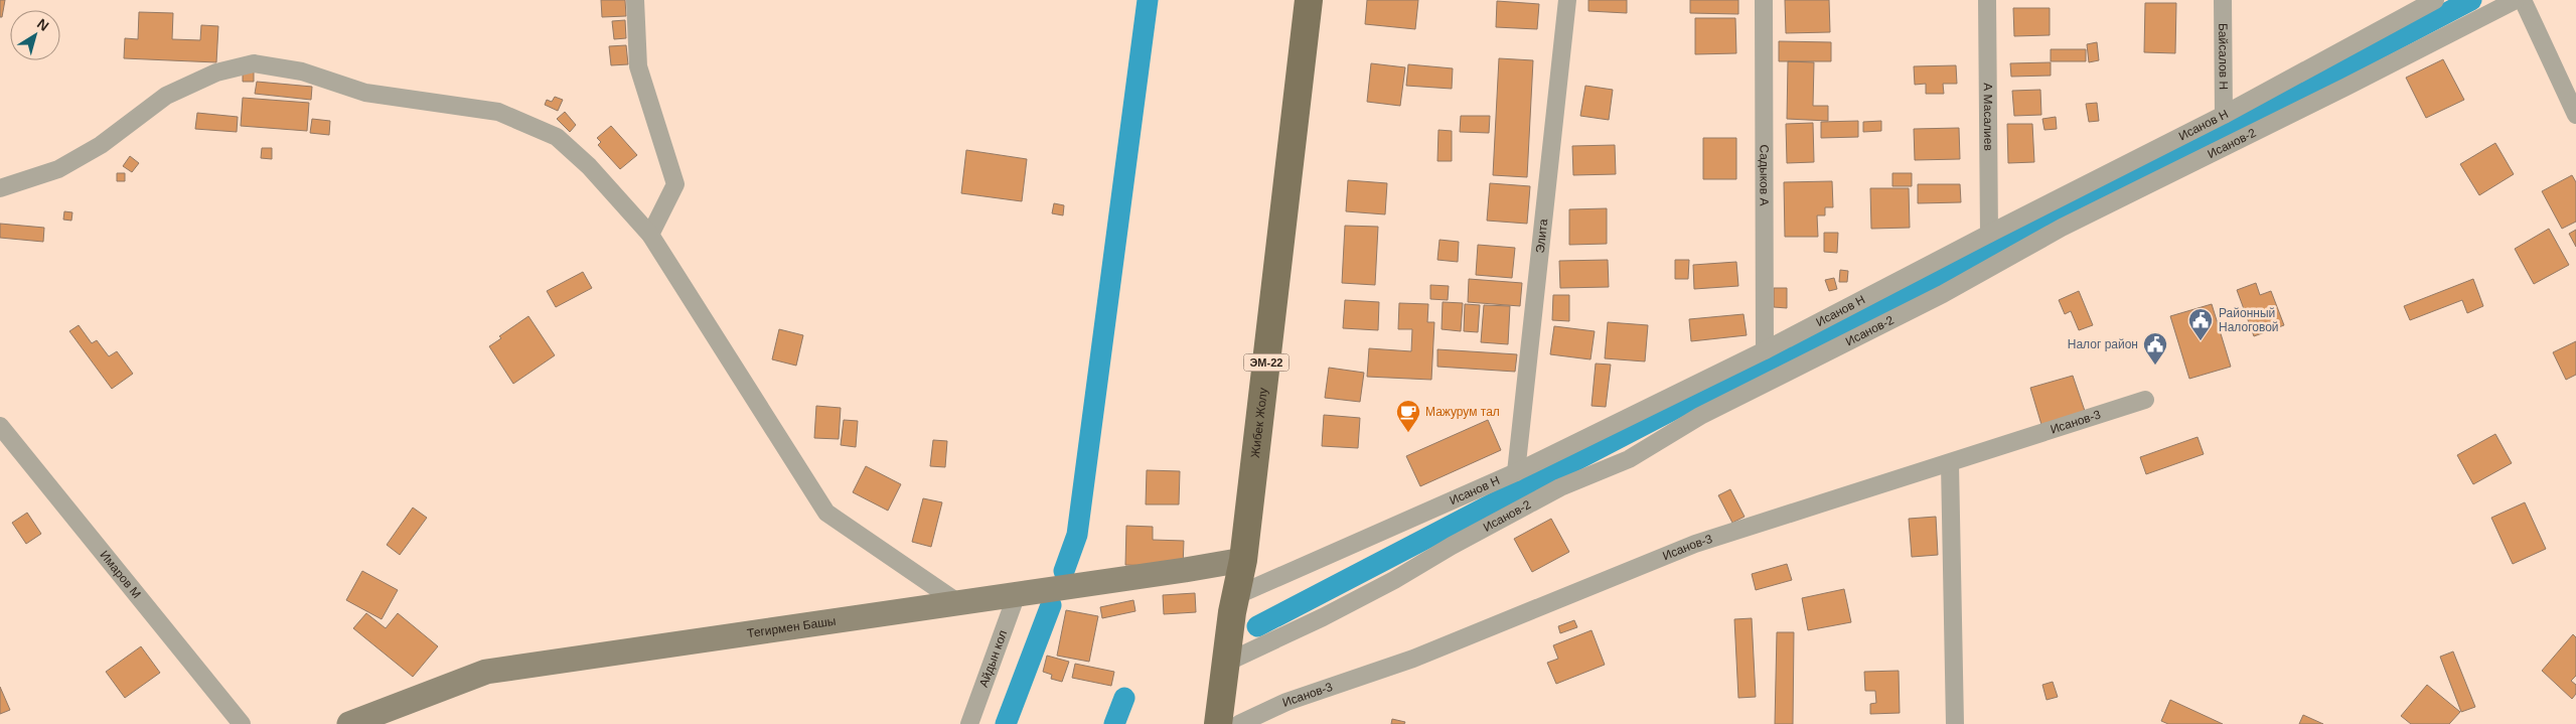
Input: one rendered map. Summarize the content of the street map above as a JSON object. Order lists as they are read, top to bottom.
{
  "streets": {
    "main road": ["ЭМ-22", "Жибек Жолу"],
    "street": [
      "Байсалов Н",
      "А Масалиев",
      "Исанов Н",
      "Исанов-2",
      "Садыков А",
      "Элита",
      "Исанов-3",
      "Имаров М",
      "Тегирмен Башы",
      "Айдын кол"
    ]
  },
  "crossings": [
    ["Байсалов Н", "Исанов Н"],
    ["А Масалиев", "Исанов Н"],
    ["Исанов Н", "Садыков А"],
    ["Исанов Н", "Элита"],
    ["Исанов Н", "Жибек Жолу"],
    ["Исанов-2", "Жибек Жолу"],
    ["Жибек Жолу", "Тегирмен Башы"],
    ["Тегирмен Башы", "Айдын кол"]
  ],
  "places": {
    "public building": ["Районный Налоговой", "Налог район"],
    "cafe": ["Мажурум тал"]
  },
  "north": "top right"
}
